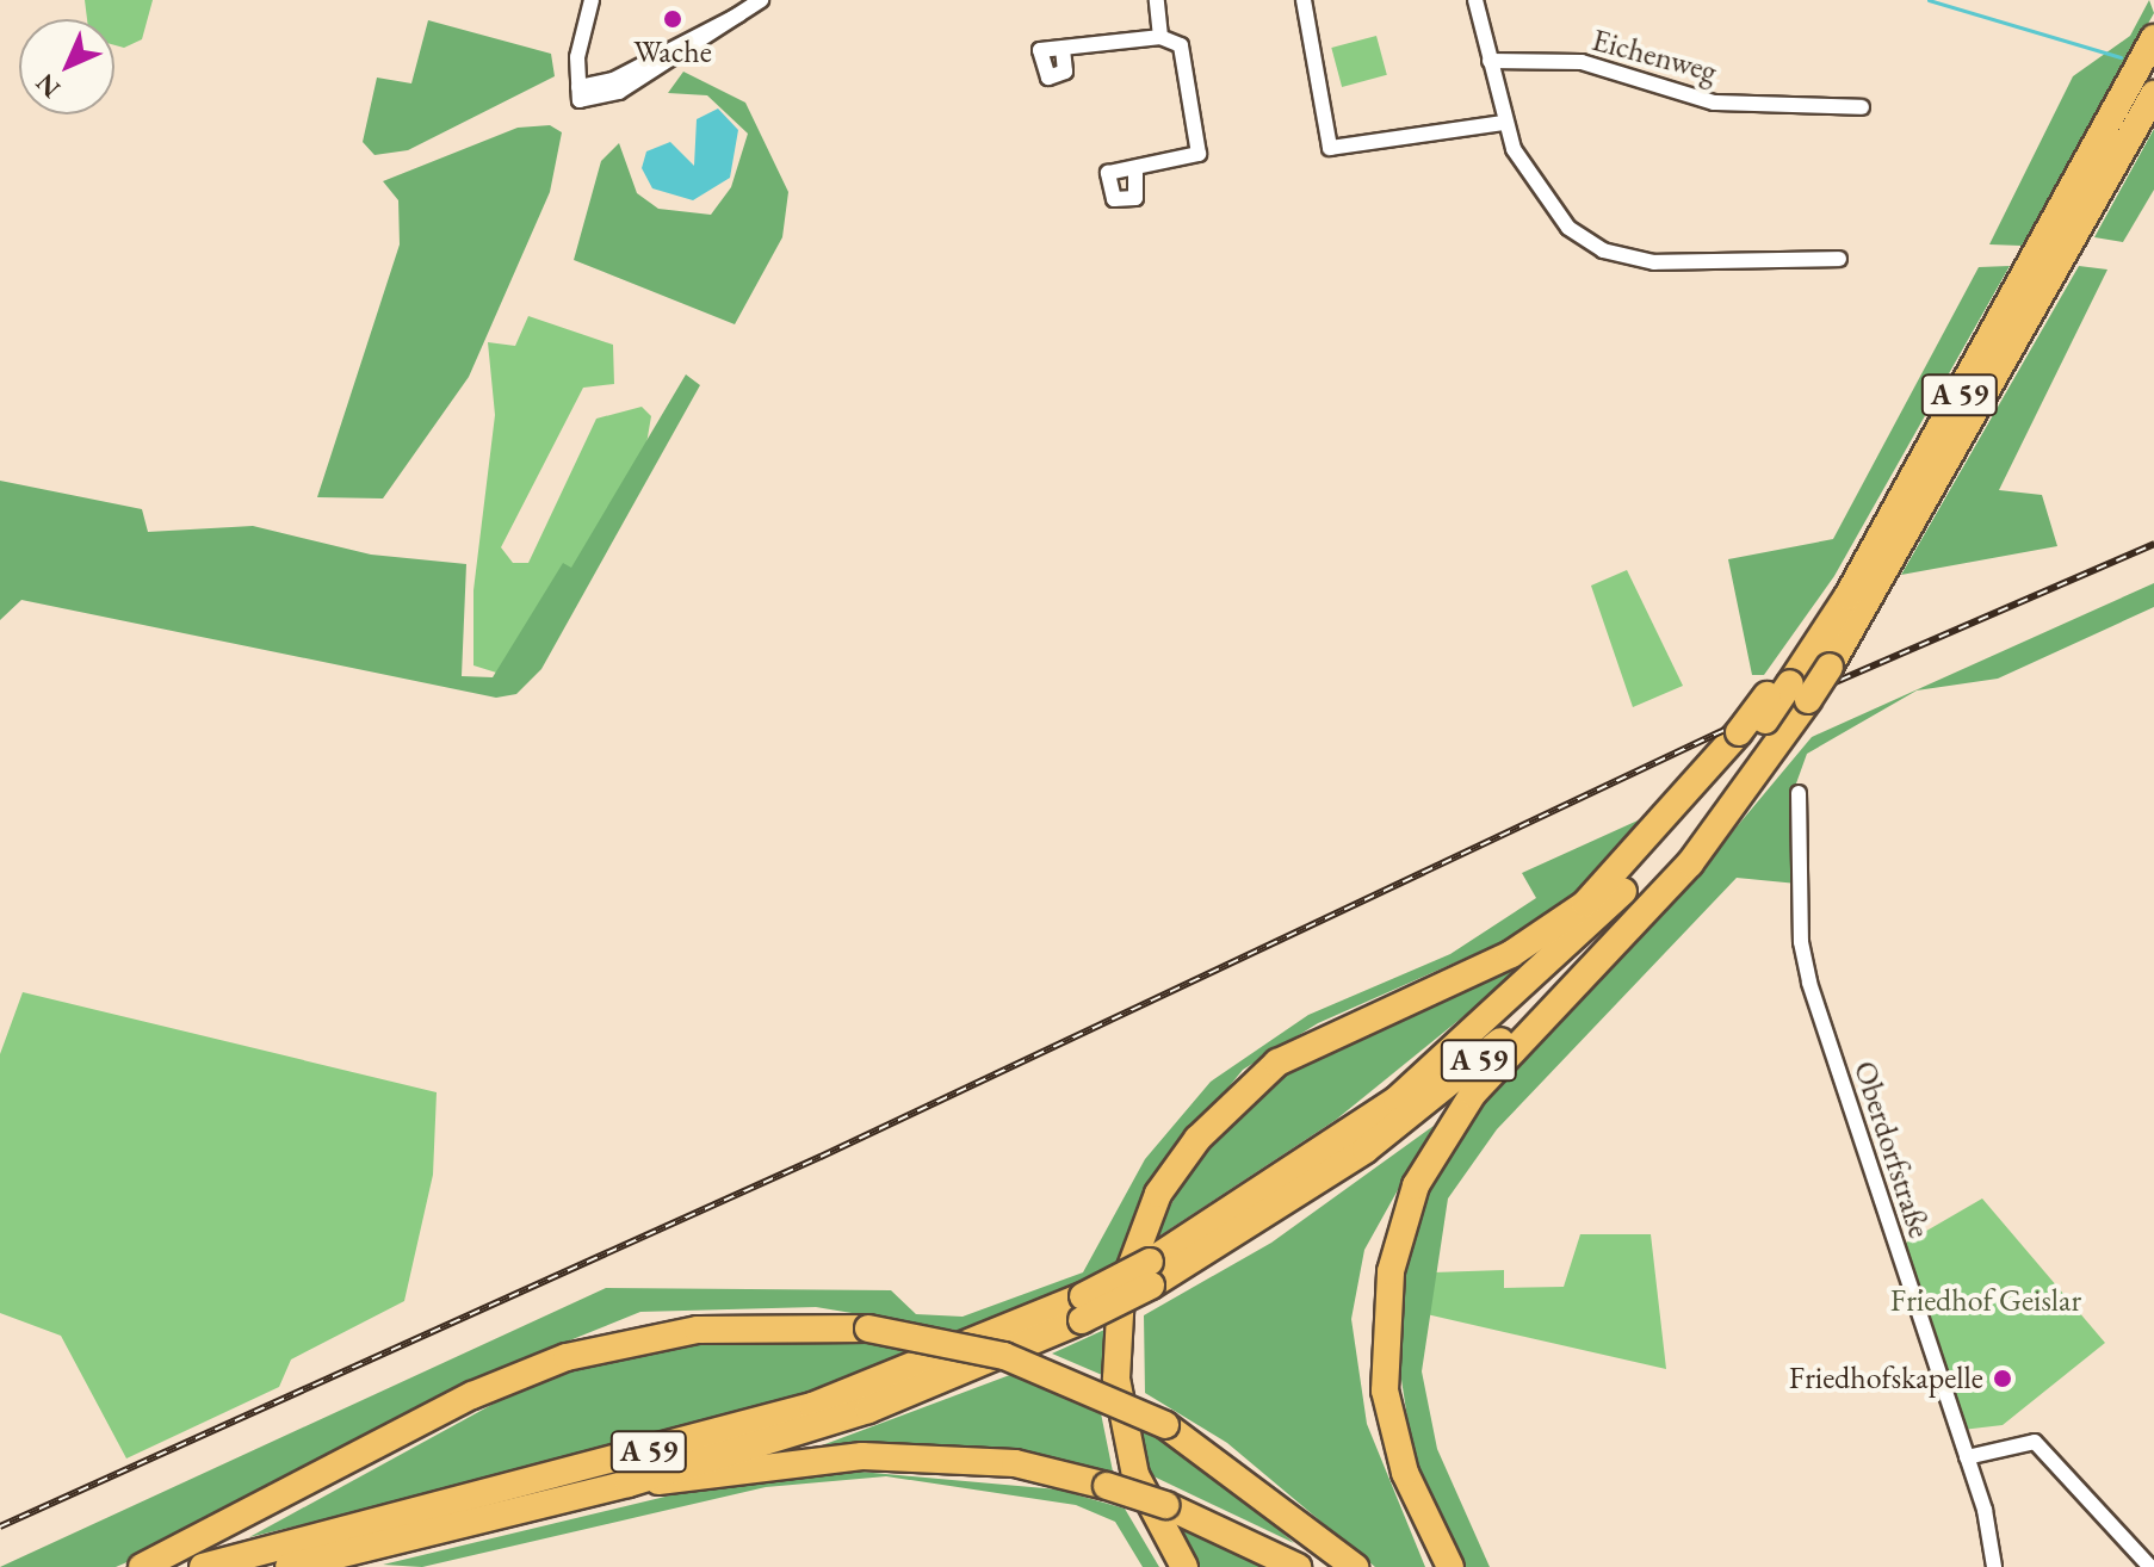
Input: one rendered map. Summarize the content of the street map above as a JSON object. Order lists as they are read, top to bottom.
{
  "streets": {
    "highway": ["A 59"],
    "street": ["Eichenweg", "Oberdorfstraße"]
  },
  "parks": ["Friedhof Geislar"],
  "places": ["Wache", "Friedhofskapelle"],
  "north": "bottom left"
}
